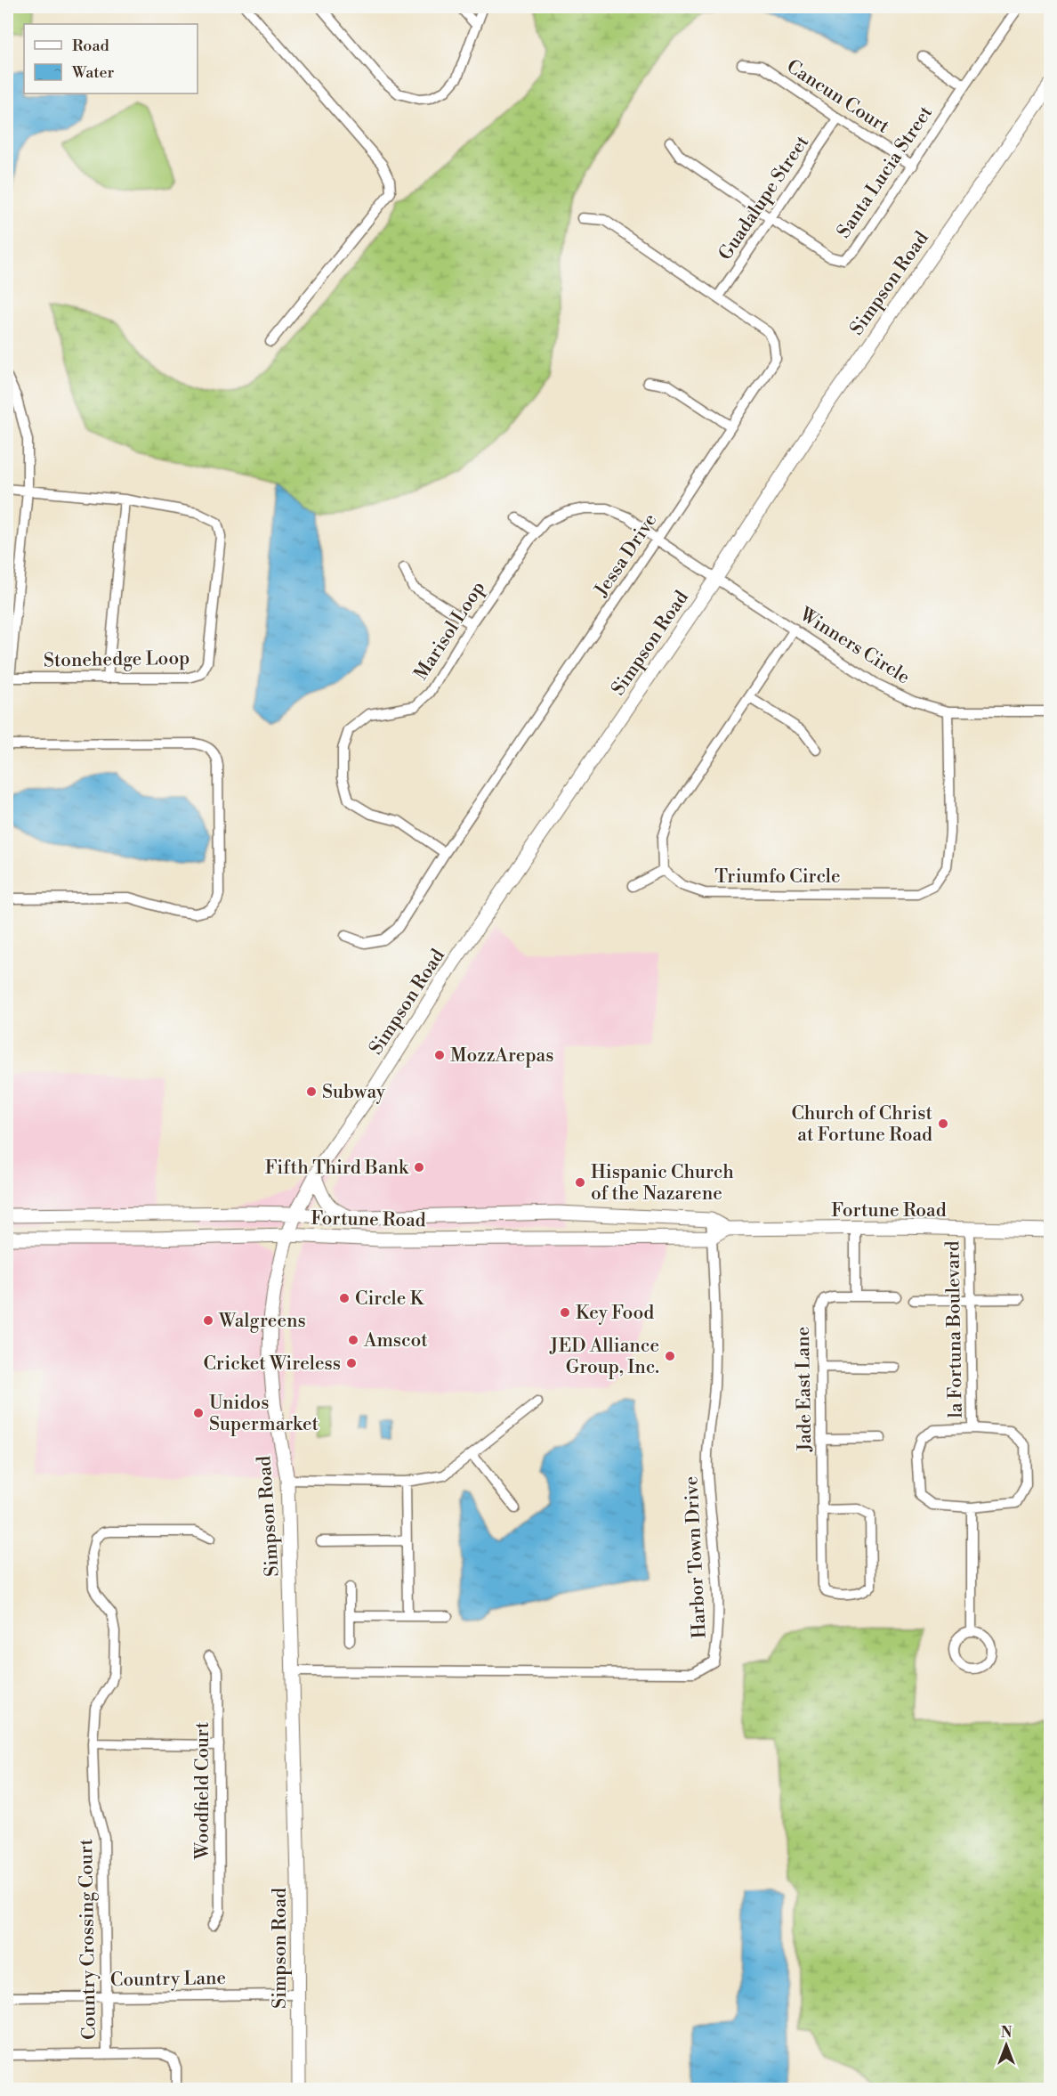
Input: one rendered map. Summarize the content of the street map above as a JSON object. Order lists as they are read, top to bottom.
{
  "streets": {
    "main road": ["Simpson Road", "Fortune Road"],
    "street": [
      "Cancun Court",
      "Santa Lucia Street",
      "Guadalupe Street",
      "Jessa Drive",
      "Marisol Loop",
      "Winners Circle",
      "Stonehedge Loop",
      "Triumfo Circle",
      "la Fortuna Boulevard",
      "Jade East Lane",
      "Harbor Town Drive",
      "Woodfield Court",
      "Country Crossing Court",
      "Country Lane"
    ]
  },
  "crossings": [
    ["Cancun Court", "Santa Lucia Street"],
    ["Cancun Court", "Guadalupe Street"],
    ["Santa Lucia Street", "Guadalupe Street"],
    ["Guadalupe Street", "Jessa Drive"],
    ["Simpson Road", "Marisol Loop"],
    ["Simpson Road", "Winners Circle"],
    ["Simpson Road", "Fortune Road"],
    ["Simpson Road", "Harbor Town Drive"],
    ["Simpson Road", "Country Lane"],
    ["Jessa Drive", "Marisol Loop"],
    ["Marisol Loop", "Winners Circle"],
    ["Winners Circle", "Triumfo Circle"],
    ["Fortune Road", "la Fortuna Boulevard"],
    ["Fortune Road", "Harbor Town Drive"],
    ["Country Crossing Court", "Country Lane"]
  ],
  "places": [
    "MozzArepas",
    "Subway",
    "Church of Christ at Fortune Road",
    "Fifth Third Bank",
    "Hispanic Church of the Nazarene",
    "Circle K",
    "Key Food",
    "Walgreens",
    "Amscot",
    "JED Alliance Group, Inc.",
    "Cricket Wireless",
    "Unidos Supermarket"
  ],
  "legend": ["Road", "Water"],
  "north": "top"
}
